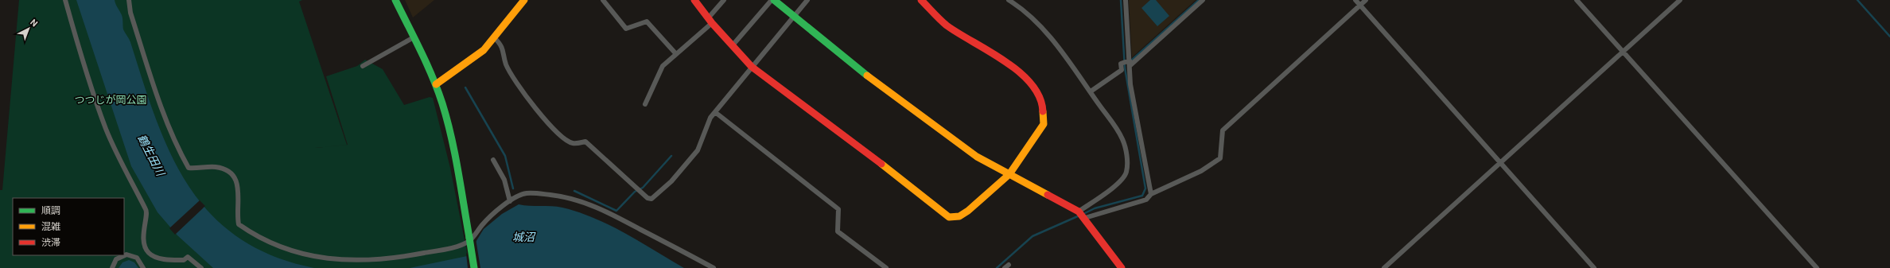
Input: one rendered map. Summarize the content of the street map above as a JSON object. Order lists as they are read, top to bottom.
{
  "water": ["鶴生田川", "城沼"],
  "parks": ["つつじが岡公園"],
  "legend": ["順調", "混雑", "渋滞"],
  "north": "top right"
}
